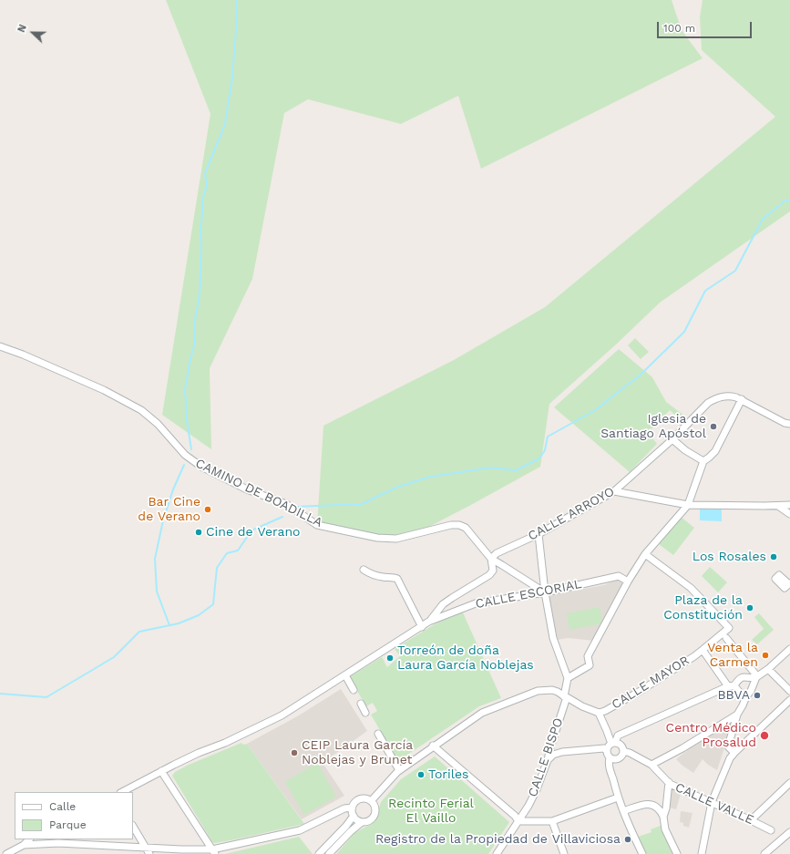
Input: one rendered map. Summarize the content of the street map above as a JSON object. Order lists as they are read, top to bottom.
{
  "streets": {
    "street": [
      "CAMINO DE BOADILLA",
      "CALLE ARROYO",
      "CALLE ESCORIAL",
      "CALLE MAYOR",
      "CALLE BISPO",
      "CALLE VALLE"
    ]
  },
  "crossings": [
    ["CAMINO DE BOADILLA", "CALLE ARROYO"],
    ["CALLE MAYOR", "CALLE BISPO"]
  ],
  "parks": ["Recinto Ferial El Vaillo"],
  "places": [
    "Iglesia de Santiago Apóstol",
    "Bar Cine de Verano",
    "Cine de Verano",
    "Los Rosales",
    "Plaza de la Constitución",
    "Venta la Carmen",
    "Torreón de doña Laura García Noblejas",
    "BBVA",
    "Centro Médico Prosalud",
    "CEIP Laura García Noblejas y Brunet",
    "Toriles",
    "Registro de la Propiedad de Villaviciosa"
  ],
  "legend": ["Calle", "Parque"],
  "scale_bar": "100 m",
  "north": "left"
}
